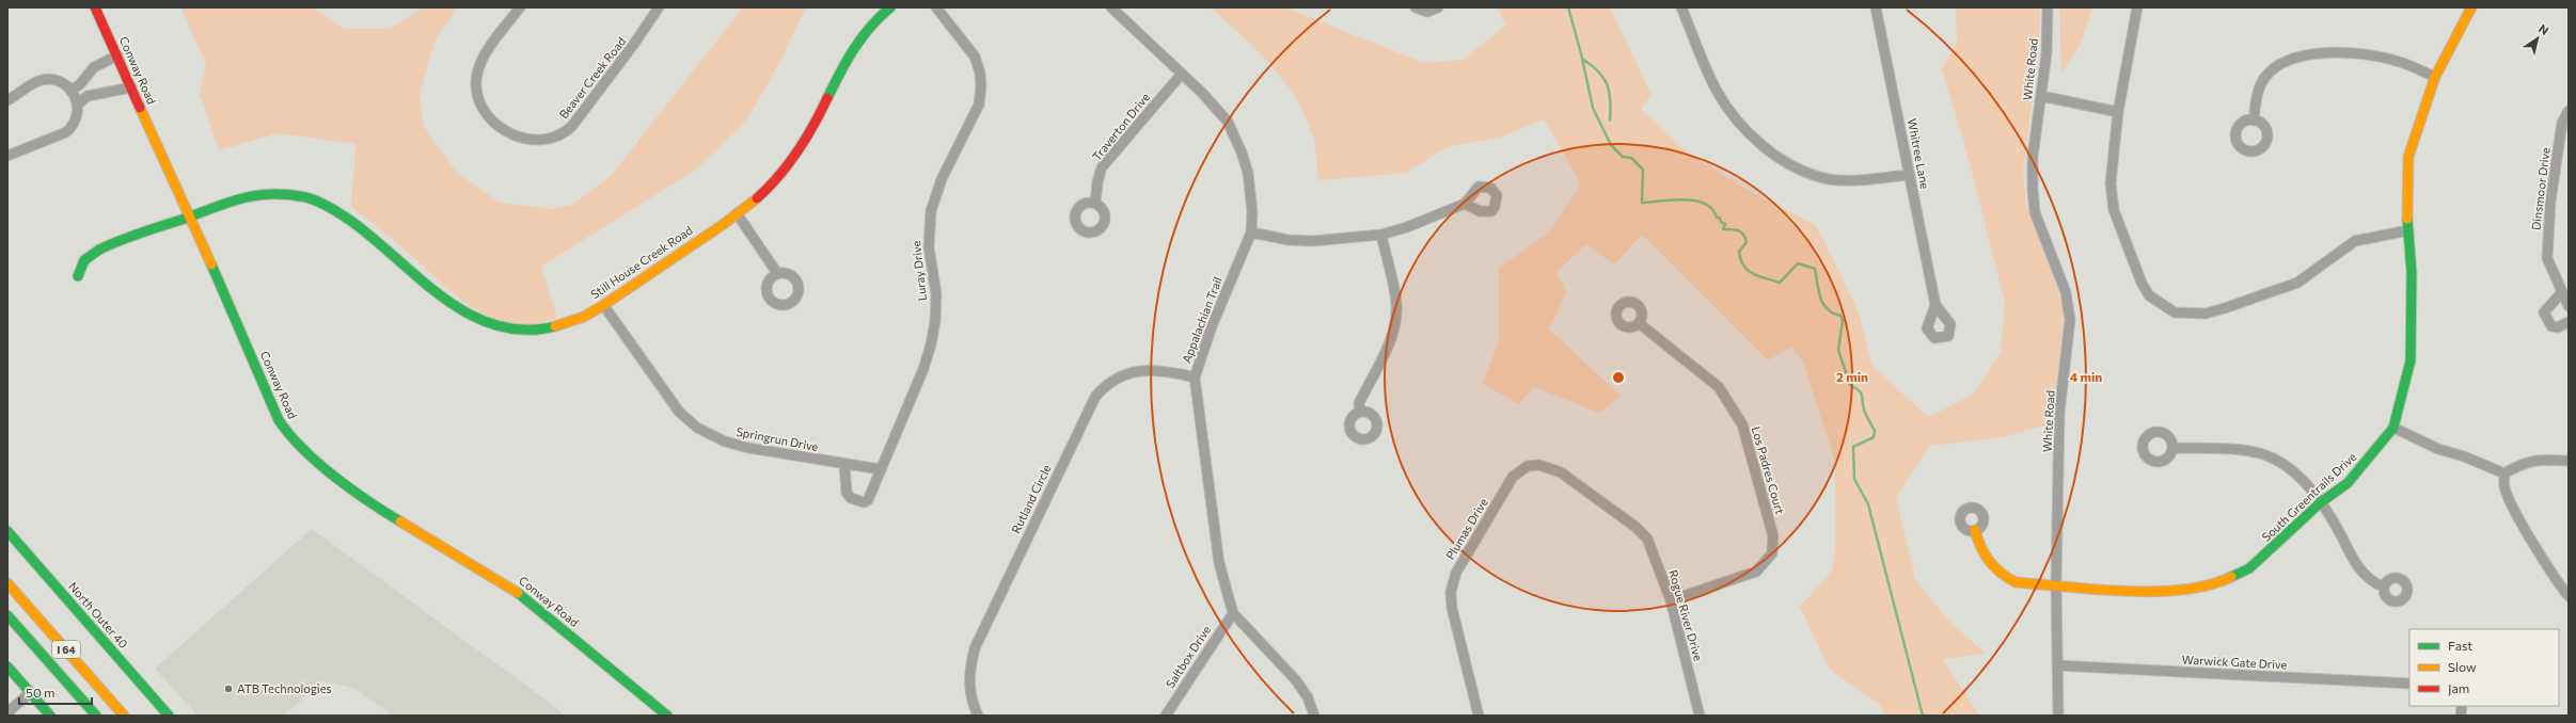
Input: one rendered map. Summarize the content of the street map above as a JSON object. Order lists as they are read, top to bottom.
{
  "streets": {
    "main road": [
      "Conway Road",
      "Still House Creek Road",
      "South Greentrails Drive",
      "North Outer 40",
      "I 64"
    ],
    "street": [
      "White Road",
      "Beaver Creek Road",
      "Traverton Drive",
      "Whitree Lane",
      "Dinsmoor Drive",
      "Luray Drive",
      "Appalachian Trail",
      "Springrun Drive",
      "Los Padres Court",
      "Rutland Circle",
      "Plumas Drive",
      "Rogue River Drive",
      "Saltbox Drive",
      "Warwick Gate Drive"
    ]
  },
  "crossings": [
    ["White Road", "South Greentrails Drive"],
    ["White Road", "Warwick Gate Drive"],
    ["Conway Road", "Still House Creek Road"],
    ["Traverton Drive", "Appalachian Trail"],
    ["Still House Creek Road", "Springrun Drive"],
    ["Luray Drive", "Springrun Drive"],
    ["Appalachian Trail", "Rutland Circle"],
    ["Appalachian Trail", "Saltbox Drive"],
    ["Los Padres Court", "Rogue River Drive"],
    ["Plumas Drive", "Rogue River Drive"]
  ],
  "places": ["ATB Technologies"],
  "legend": ["Fast", "Slow", "Jam"],
  "scale_bar": "50 m",
  "north": "top right",
  "rings": ["2 min", "4 min"]
}
